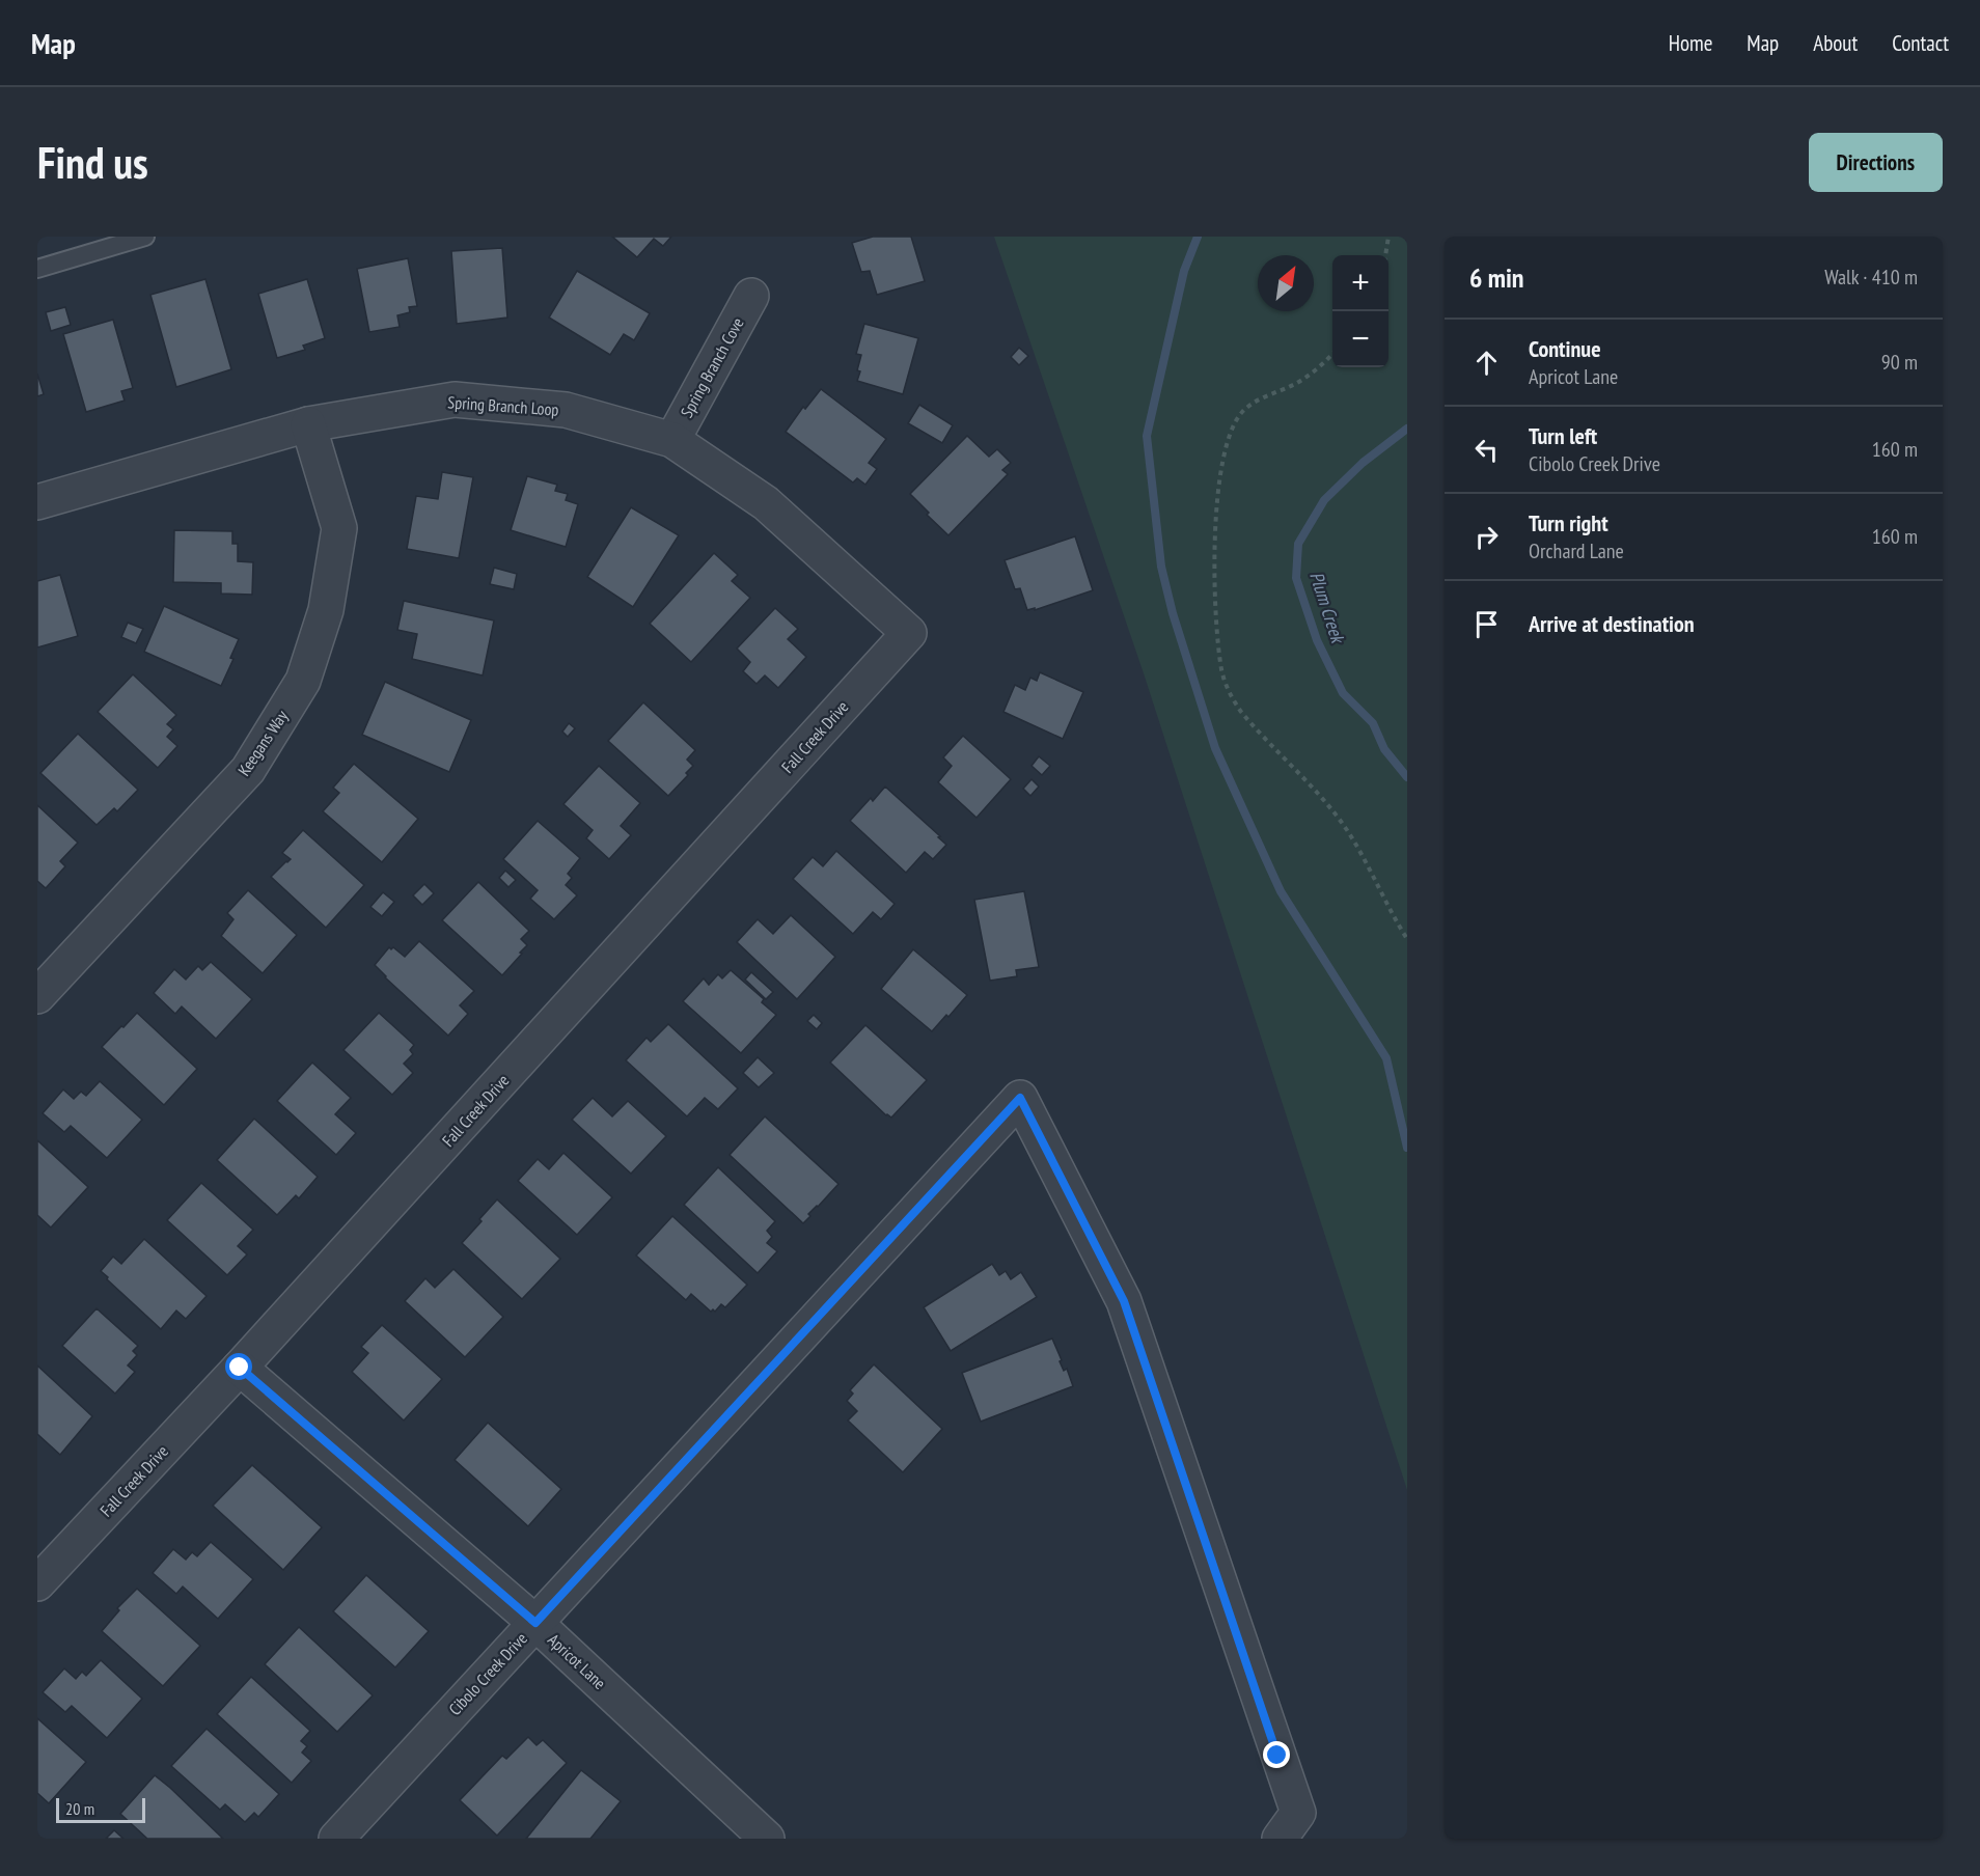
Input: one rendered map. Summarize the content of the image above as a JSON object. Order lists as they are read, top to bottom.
{
  "streets": {
    "street": [
      "Spring Branch Cove",
      "Spring Branch Loop",
      "Fall Creek Drive",
      "Keegans Way",
      "Apricot Lane",
      "Cibolo Creek Drive"
    ]
  },
  "crossings": [
    ["Spring Branch Cove", "Spring Branch Loop"],
    ["Spring Branch Loop", "Fall Creek Drive"],
    ["Spring Branch Loop", "Keegans Way"],
    ["Fall Creek Drive", "Apricot Lane"],
    ["Apricot Lane", "Cibolo Creek Drive"]
  ],
  "water": ["Plum Creek"],
  "scale_bar": "20 m",
  "north": "top right",
  "page": {
    "header": "Map",
    "nav": [
      "Home",
      "Map",
      "About",
      "Contact"
    ],
    "buttons": "Directions",
    "title": "Find us",
    "heading": ["6 min", "Walk · 410 m"],
    "map_buttons": ["+", "−"],
    "list": [
      ["Continue", "Apricot Lane", "90 m"],
      ["Turn left", "Cibolo Creek Drive", "160 m"],
      ["Turn right", "Orchard Lane", "160 m"],
      "Arrive at destination"
    ],
    "scale": "20 m"
  }
}
